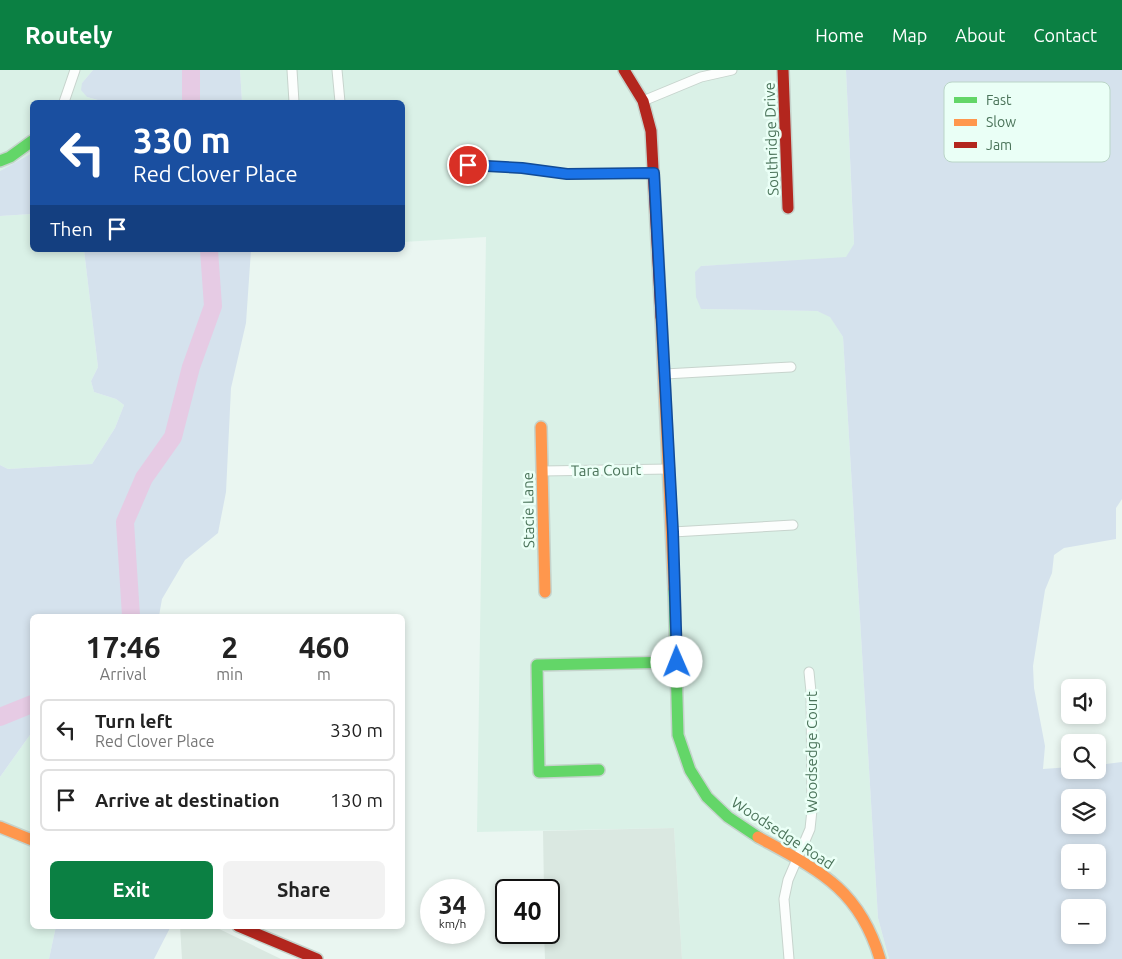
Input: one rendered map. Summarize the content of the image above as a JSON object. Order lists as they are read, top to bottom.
{
  "streets": {
    "street": [
      "Southridge Drive",
      "Tara Court",
      "Stacie Lane",
      "Woodsedge Court",
      "Woodsedge Road"
    ]
  },
  "crossings": [
    ["Tara Court", "Stacie Lane"],
    ["Tara Court", "Woodsedge Road"],
    ["Woodsedge Court", "Woodsedge Road"]
  ],
  "legend": ["Fast", "Slow", "Jam"],
  "page": {
    "header": "Routely",
    "nav": [
      "Home",
      "Map",
      "About",
      "Contact"
    ],
    "turn": ["330 m", "Red Clover Place"],
    "then": "Then",
    "eta": [
      "17:46",
      "Arrival",
      "2",
      "min",
      "460",
      "m"
    ],
    "map_buttons": ["+", "−"],
    "list": [
      {
        "name": "Turn left",
        "note": "Red Clover Place",
        "value": "330 m"
      },
      {
        "name": "Arrive at destination",
        "value": "130 m"
      }
    ],
    "buttons": ["Exit", "Share"],
    "speed": "34 km/h",
    "limit": "40"
  }
}
